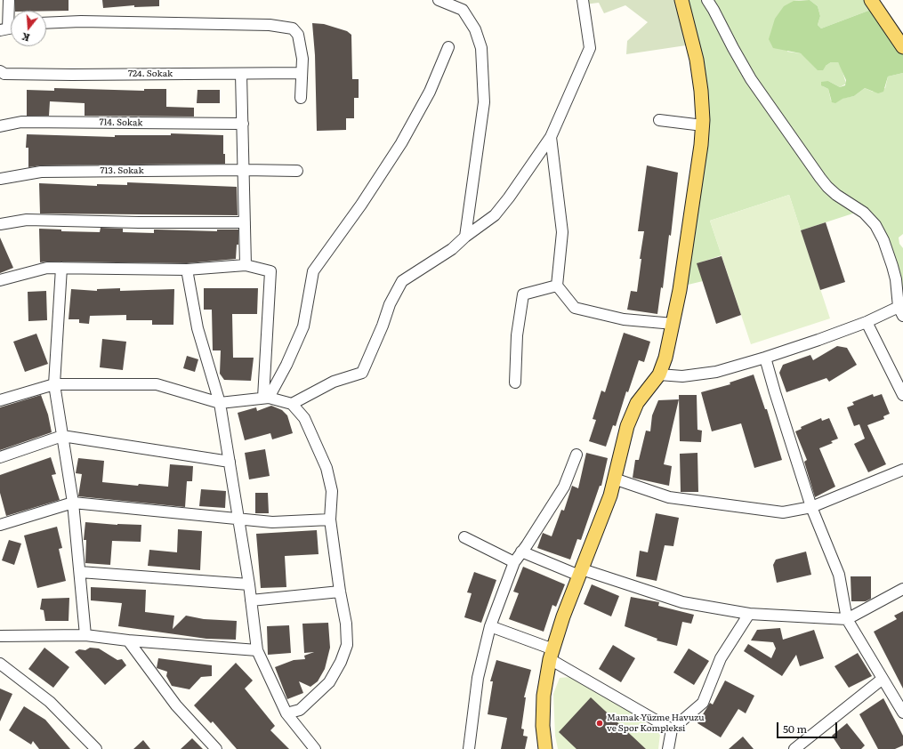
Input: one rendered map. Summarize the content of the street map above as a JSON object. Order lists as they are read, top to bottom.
{
  "streets": {
    "street": ["724. Sokak", "714. Sokak", "713. Sokak"]
  },
  "places": ["Mamak Yüzme Havuzu ve Spor Kompleksi"],
  "scale_bar": "50 m",
  "north": "bottom"
}
